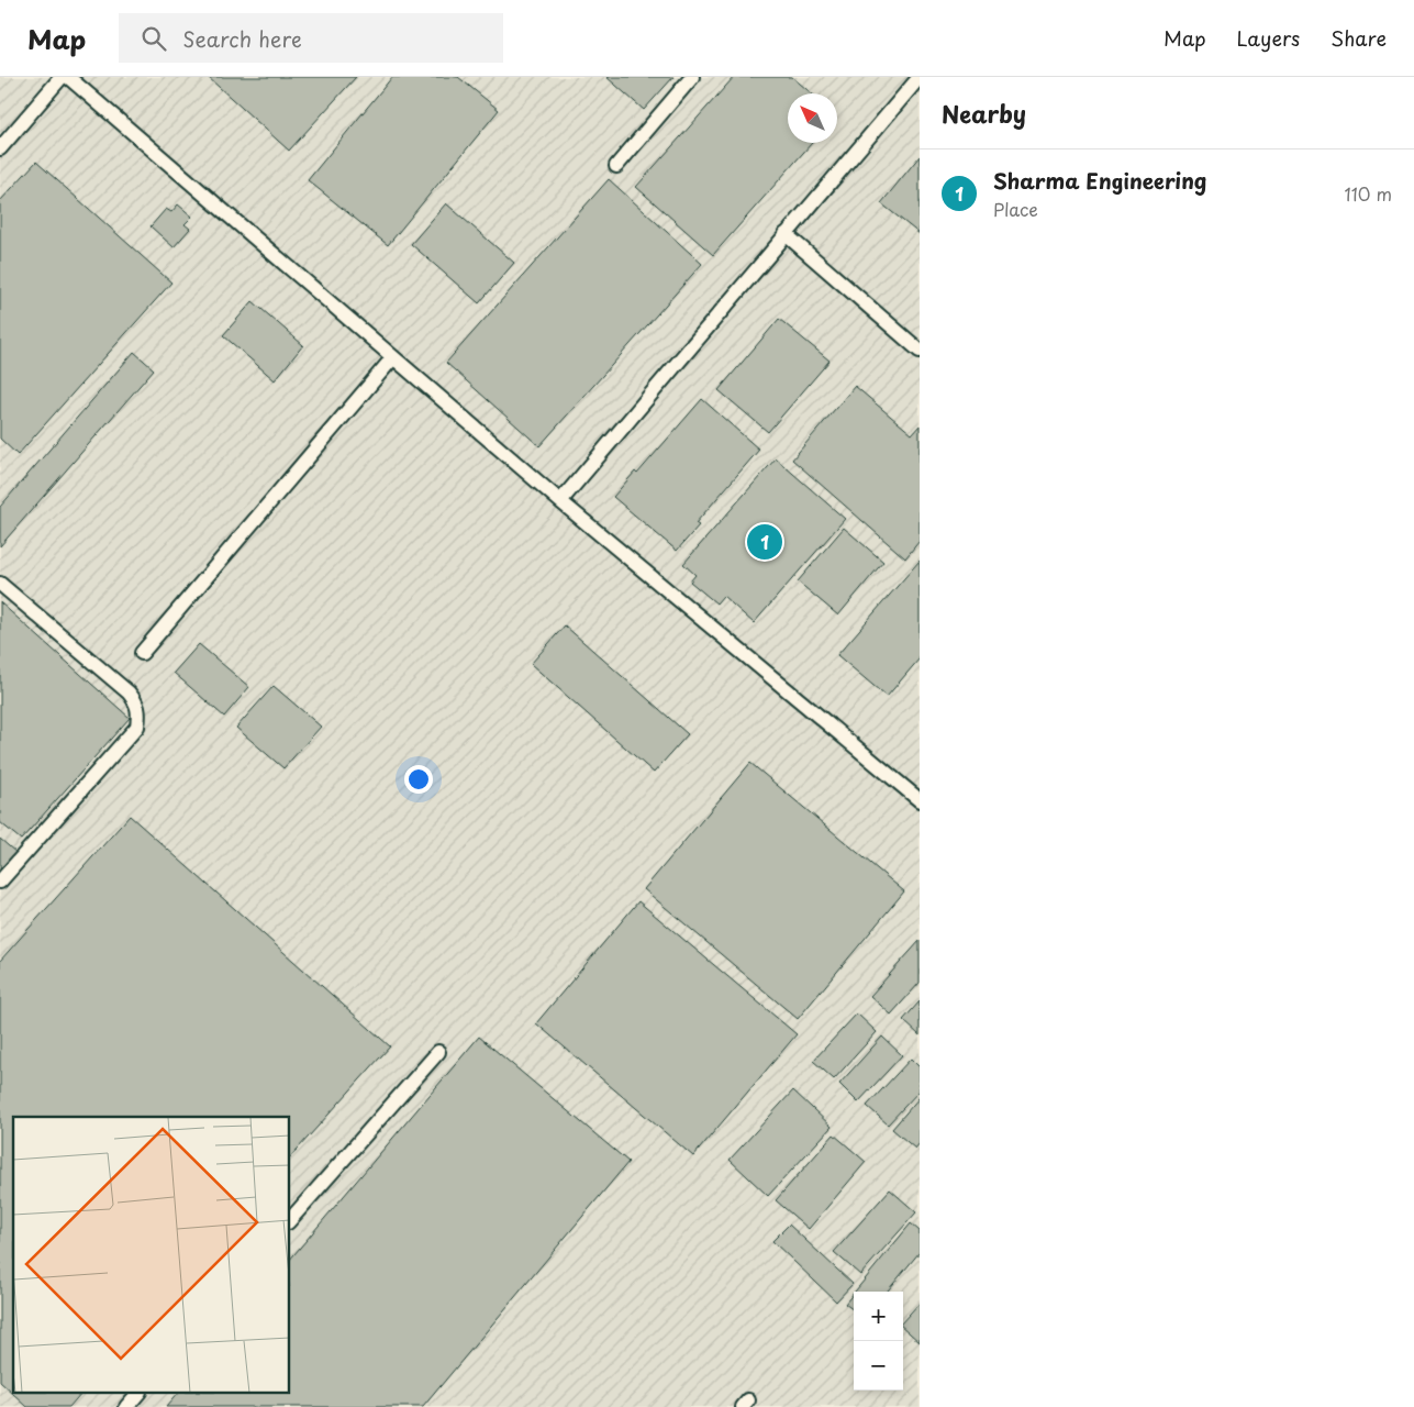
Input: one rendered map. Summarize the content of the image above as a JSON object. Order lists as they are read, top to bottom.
{
  "north": "top left",
  "page": {
    "header": "Map",
    "search": "Search here",
    "nav": ["Map", "Layers", "Share"],
    "heading": "Nearby",
    "list": [
      {
        "mark": "1",
        "name": "Sharma Engineering",
        "note": "Place",
        "value": "110 m"
      }
    ],
    "pins": "1",
    "map_buttons": ["+", "−"]
  }
}
